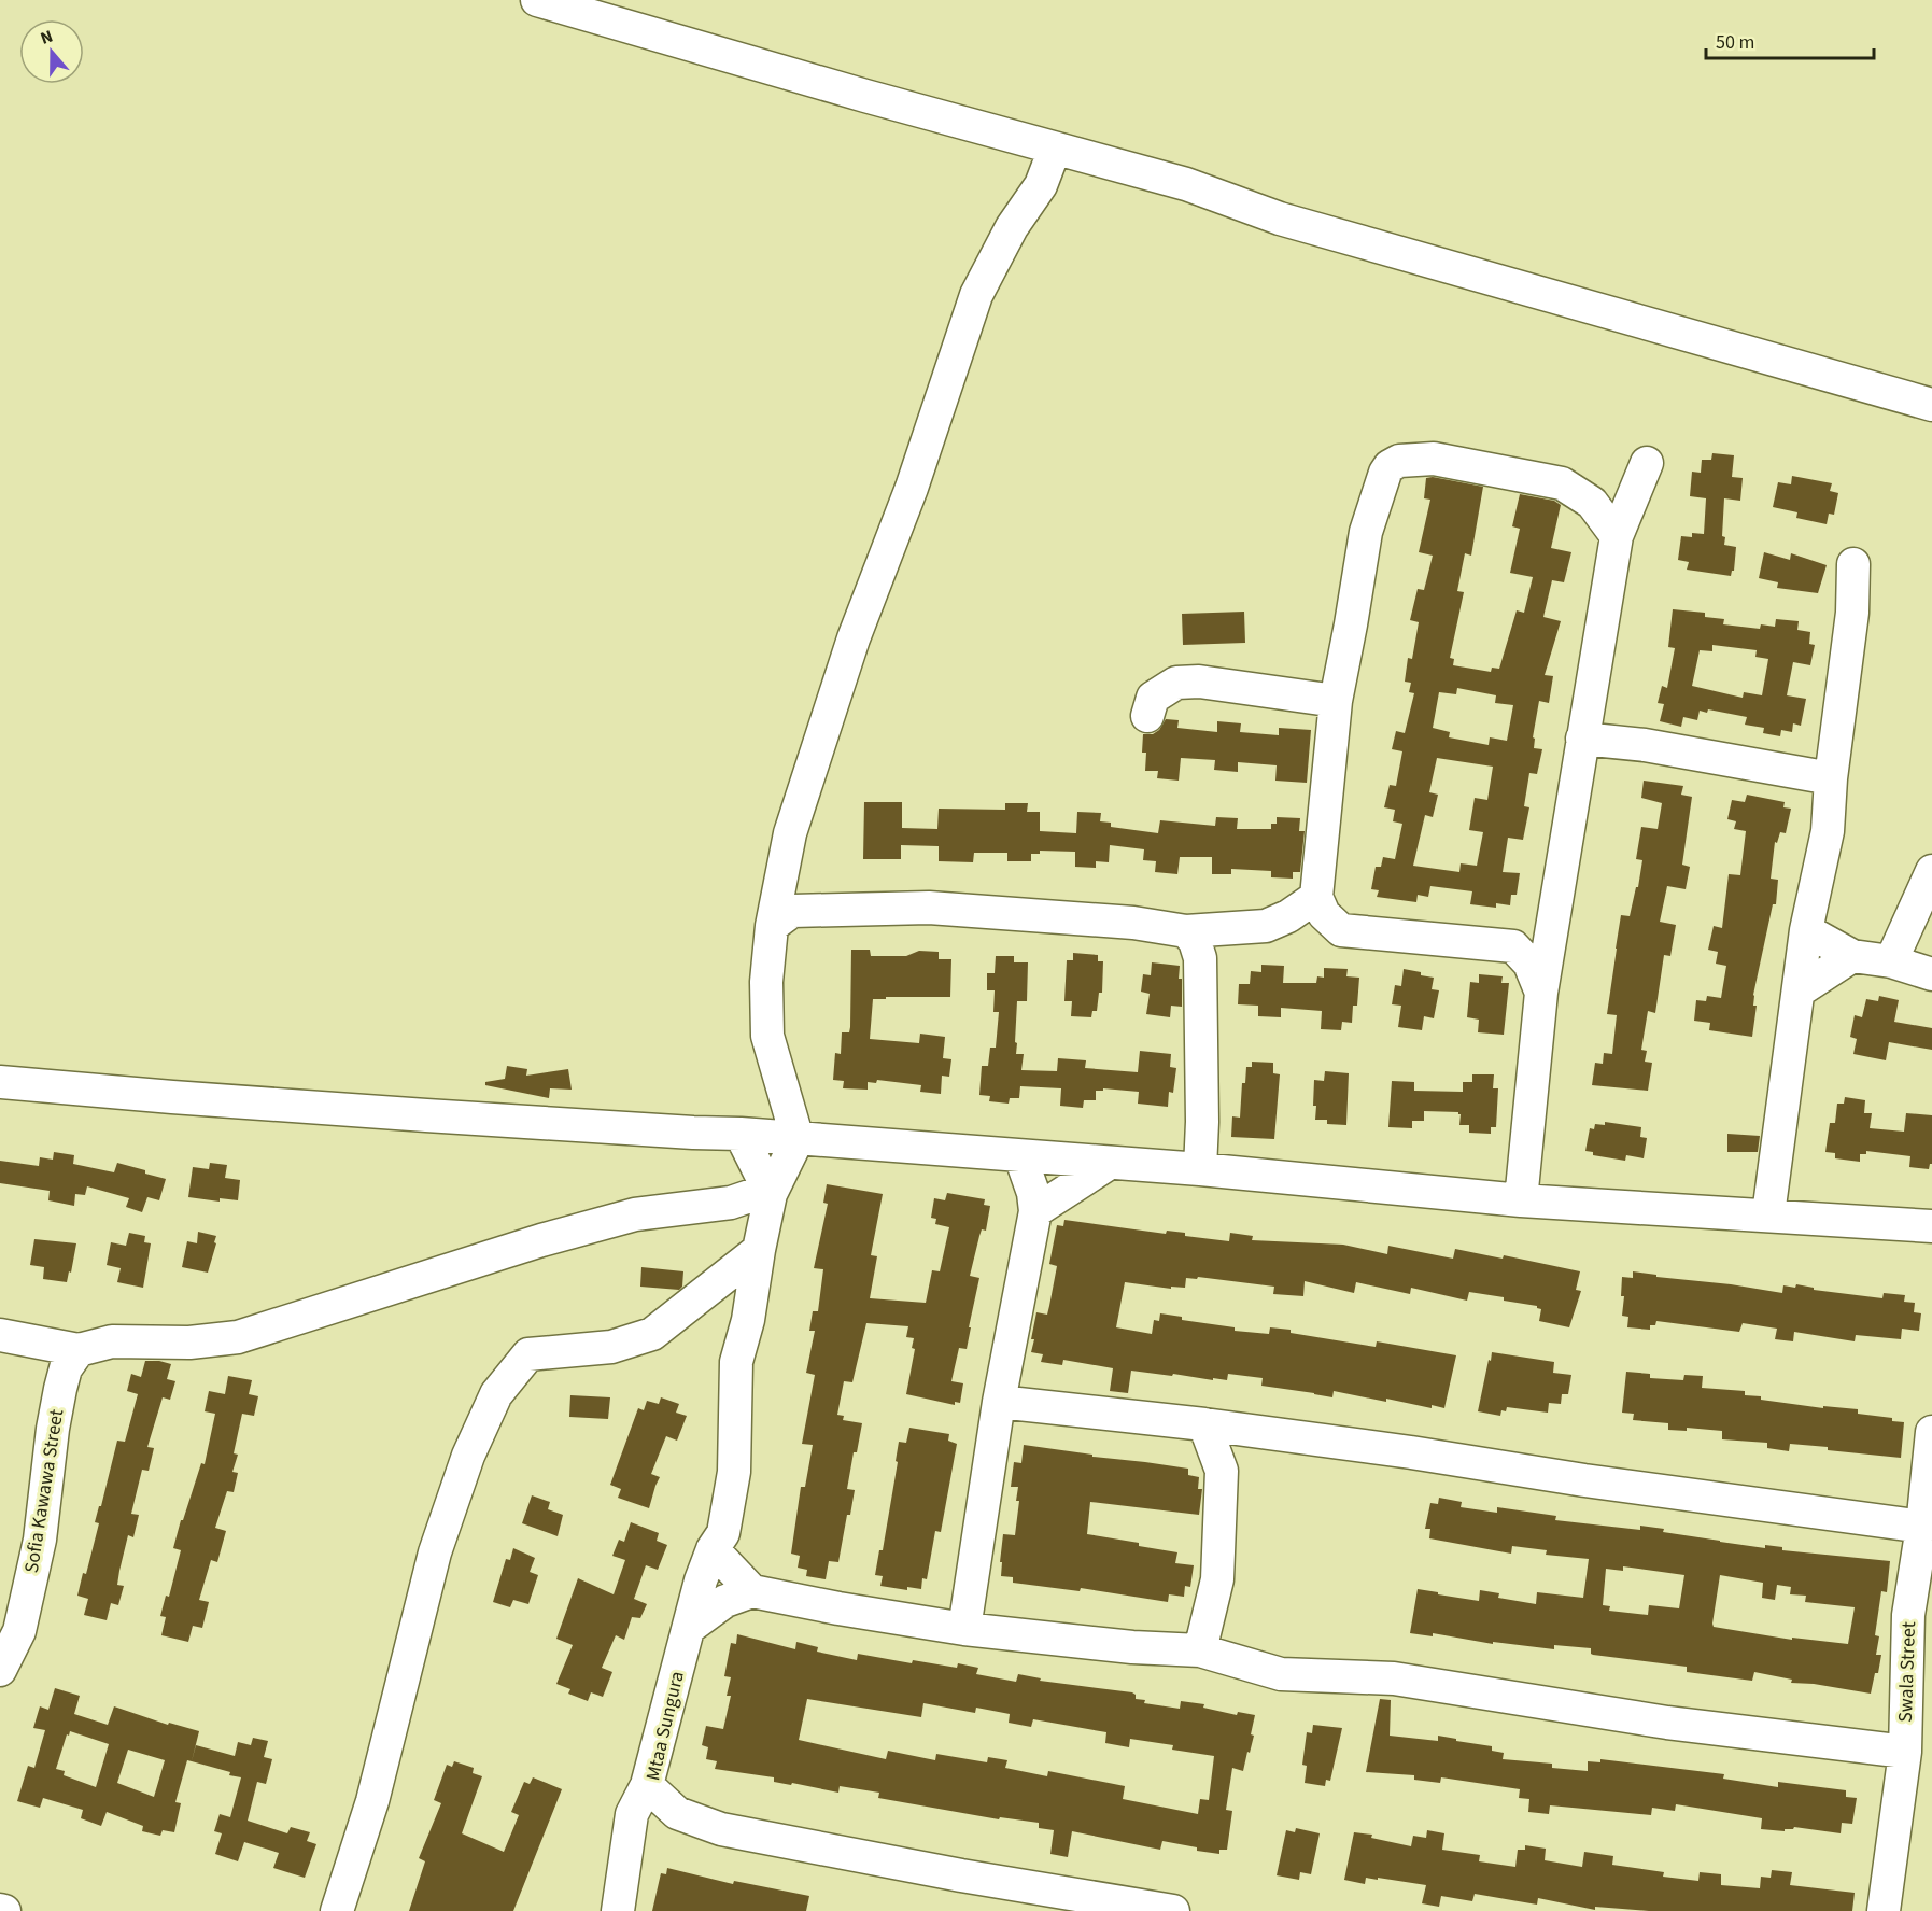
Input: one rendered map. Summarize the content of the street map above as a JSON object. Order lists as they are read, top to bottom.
{
  "streets": {
    "street": ["Sofia Kawawa Street", "Swala Street", "Mtaa Sungura"]
  },
  "scale_bar": "50 m",
  "north": "top"
}
